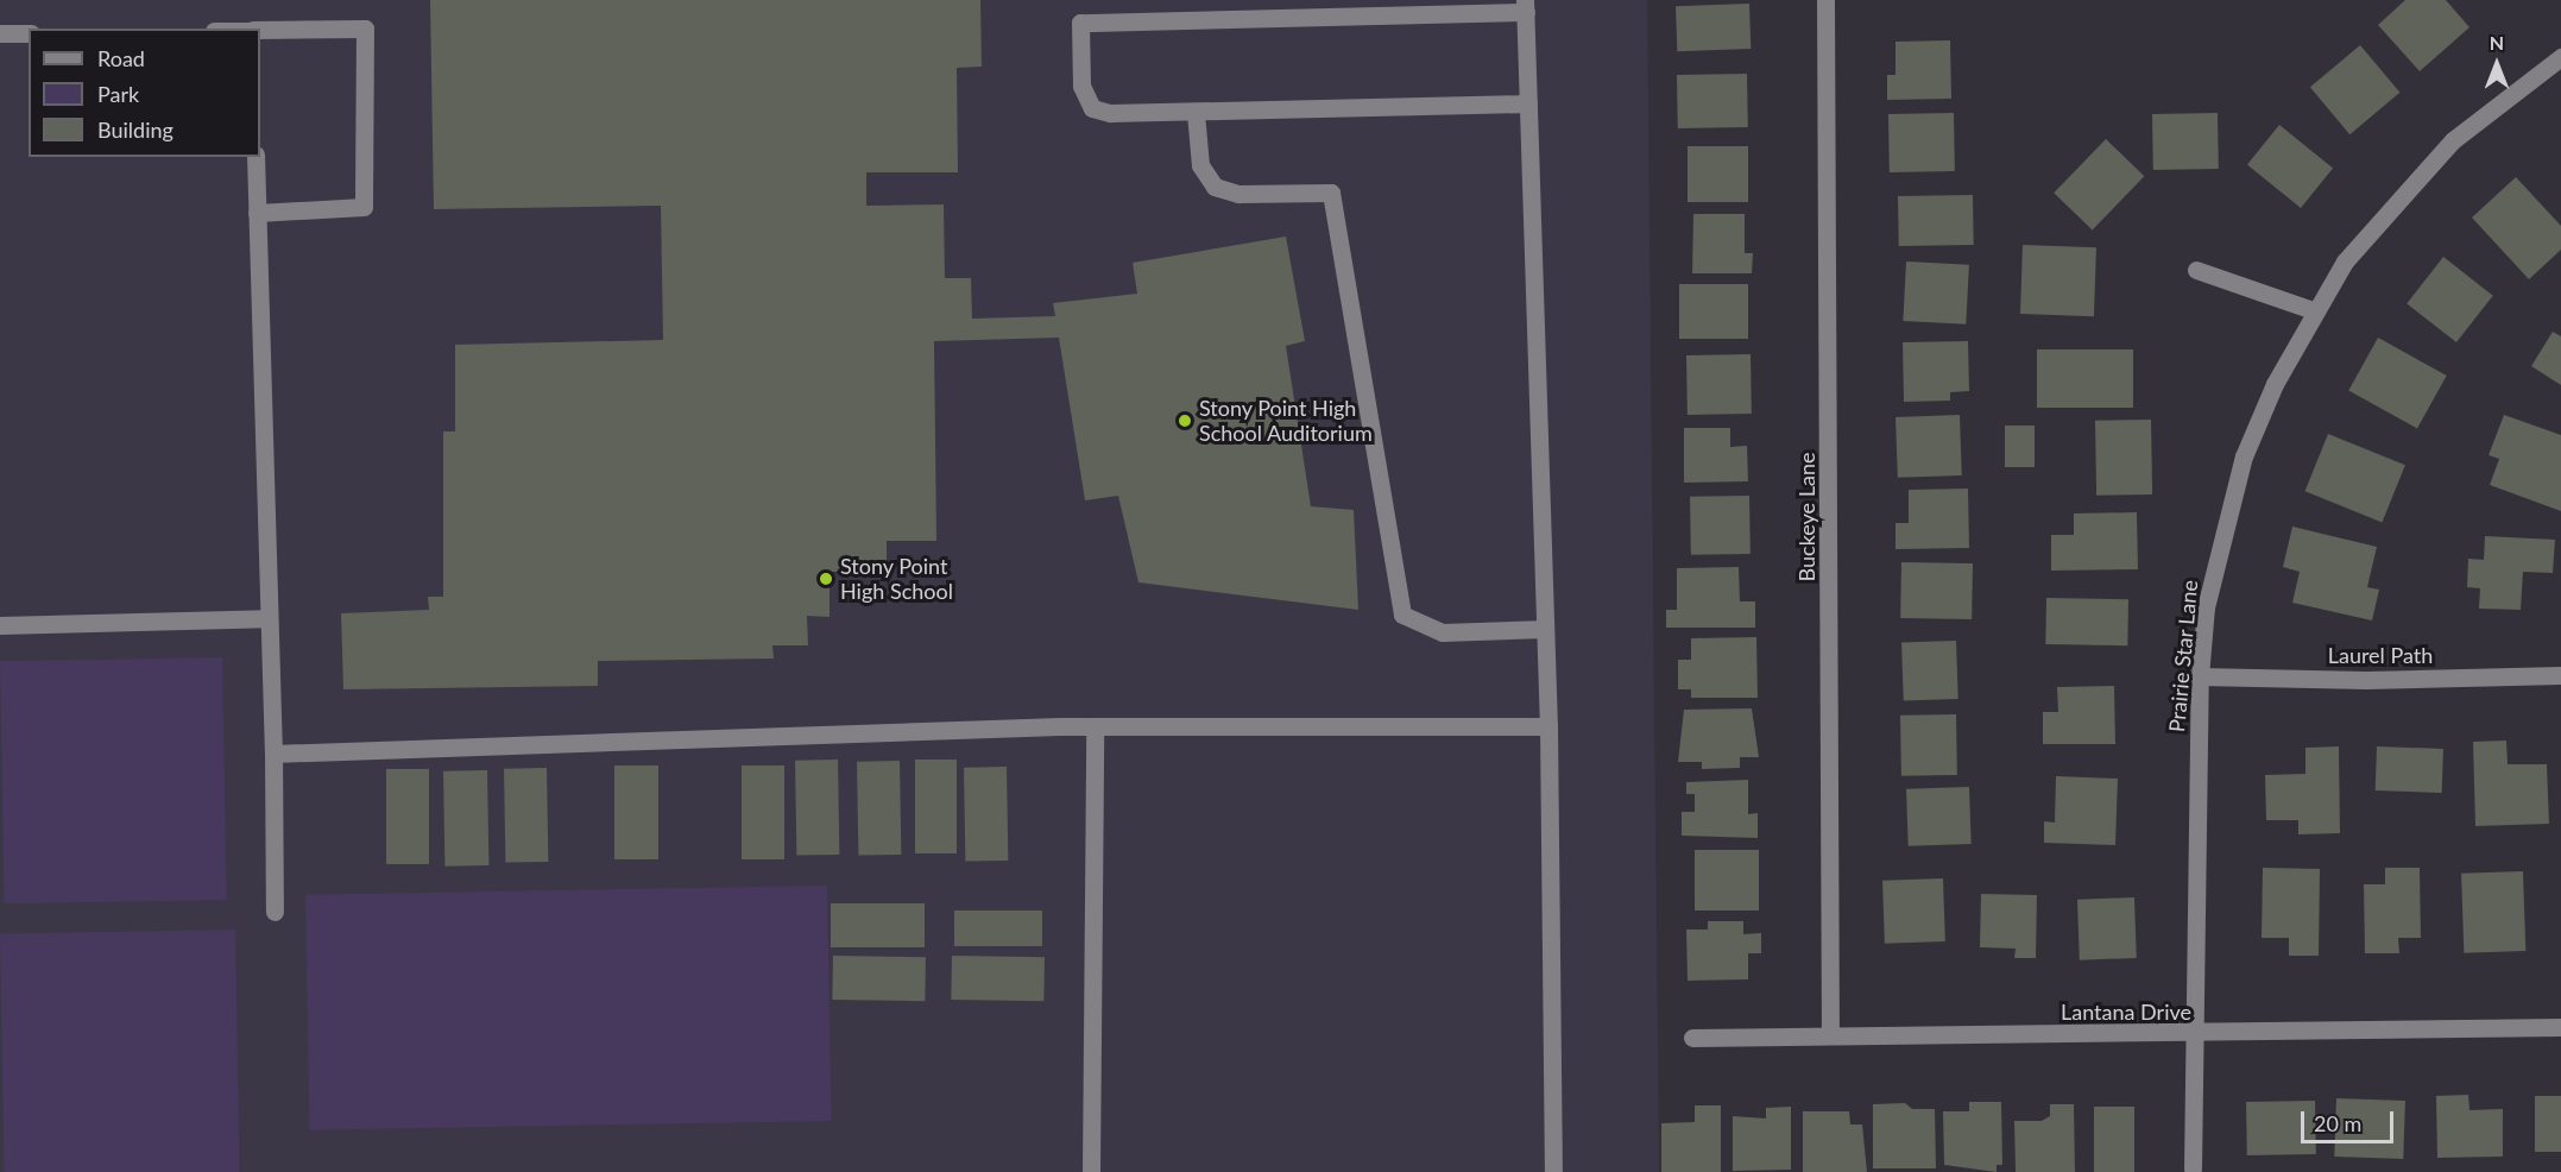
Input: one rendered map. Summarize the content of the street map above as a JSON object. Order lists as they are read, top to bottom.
{
  "streets": {
    "street": [
      "Buckeye Lane",
      "Laurel Path",
      "Prairie Star Lane",
      "Lantana Drive"
    ]
  },
  "crossings": [
    ["Buckeye Lane", "Lantana Drive"],
    ["Laurel Path", "Prairie Star Lane"],
    ["Prairie Star Lane", "Lantana Drive"]
  ],
  "places": ["Stony Point High School Auditorium", "Stony Point High School"],
  "legend": ["Road", "Park", "Building"],
  "scale_bar": "20 m",
  "north": "top"
}
